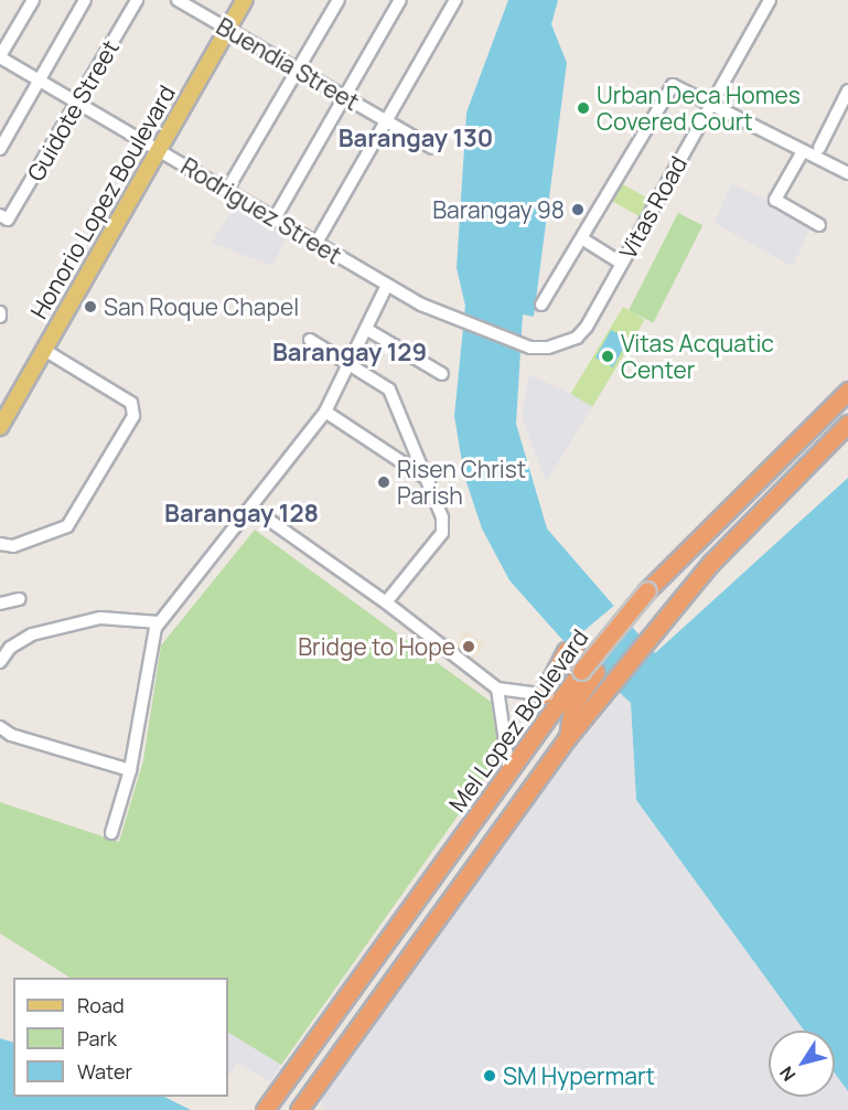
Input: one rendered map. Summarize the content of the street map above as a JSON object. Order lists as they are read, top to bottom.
{
  "streets": {
    "highway": ["Mel Lopez Boulevard"],
    "main road": ["Honorio Lopez Boulevard"],
    "street": [
      "Buendia Street",
      "Guidote Street",
      "Vitas Road",
      "Rodriguez Street"
    ]
  },
  "crossings": [
    ["Buendia Street", "Honorio Lopez Boulevard"],
    ["Guidote Street", "Rodriguez Street"],
    ["Honorio Lopez Boulevard", "Rodriguez Street"],
    ["Vitas Road", "Rodriguez Street"]
  ],
  "districts": ["Barangay 130", "Barangay 129", "Barangay 128"],
  "places": [
    "Urban Deca Homes Covered Court",
    "Barangay 98",
    "San Roque Chapel",
    "Vitas Acquatic Center",
    "Risen Christ Parish",
    "Bridge to Hope",
    "SM Hypermart"
  ],
  "legend": ["Road", "Park", "Water"],
  "north": "bottom left"
}
